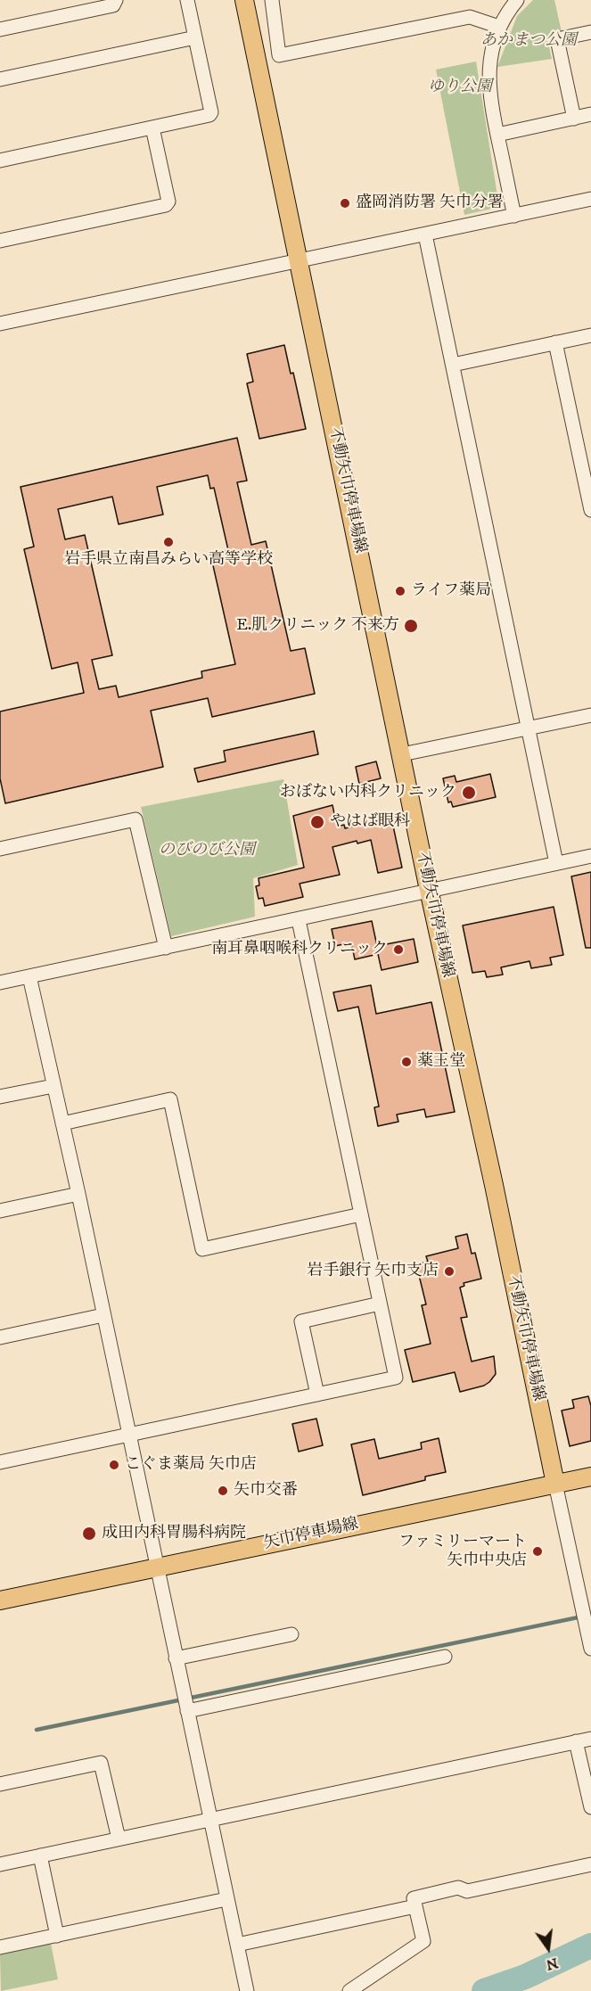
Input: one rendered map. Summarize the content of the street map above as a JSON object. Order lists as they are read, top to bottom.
{
  "streets": {
    "main road": ["不動矢巾停車場線", "矢巾停車場線"]
  },
  "crossings": [
    ["不動矢巾停車場線", "矢巾停車場線"]
  ],
  "parks": ["あかまつ公園", "ゆり公園", "のびのび公園"],
  "places": [
    "盛岡消防署 矢巾分署",
    "岩手県立南昌みらい高等学校",
    "ライフ薬局",
    "E.肌クリニック 不来方",
    "おぼない内科クリニック",
    "やはば眼科",
    "南耳鼻咽喉科クリニック",
    "薬王堂",
    "岩手銀行 矢巾支店",
    "こぐま薬局 矢巾店",
    "矢巾交番",
    "成田内科胃腸科病院",
    "ファミリーマート 矢巾中央店"
  ],
  "north": "bottom"
}
